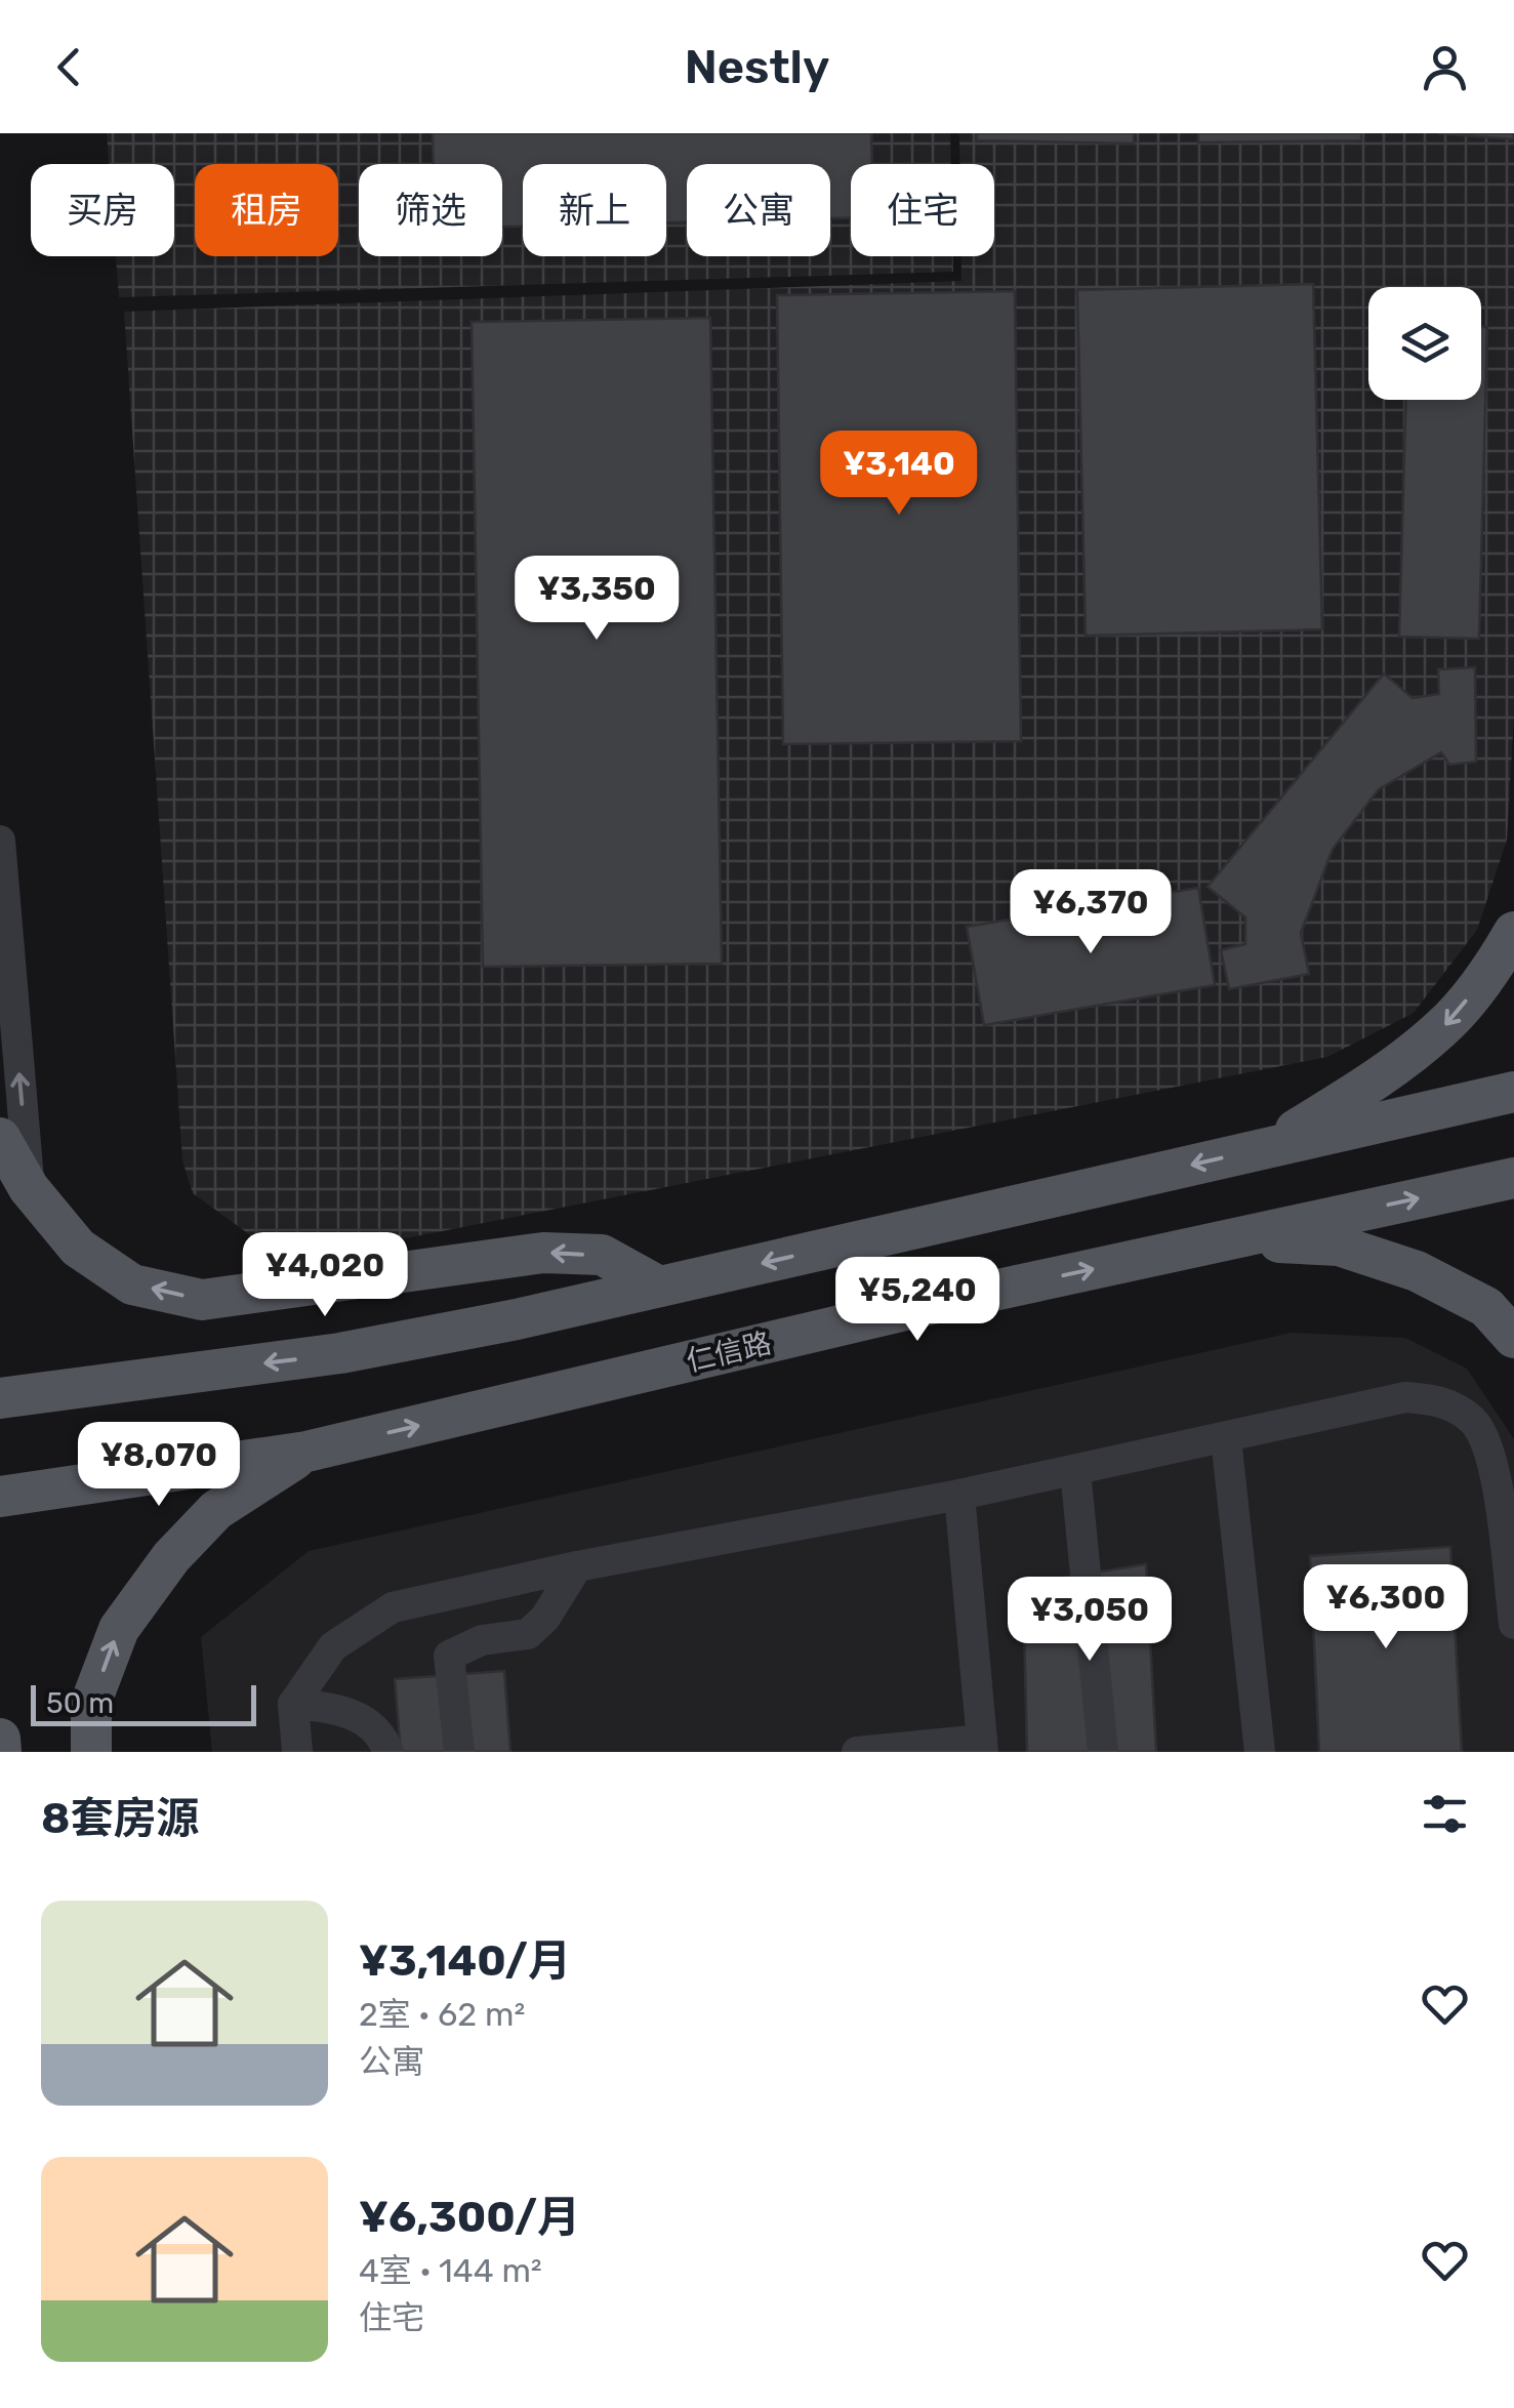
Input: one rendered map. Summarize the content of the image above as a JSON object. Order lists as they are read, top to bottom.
{
  "streets": {
    "main road": ["仁信路"]
  },
  "scale_bar": "50 m",
  "page": {
    "header": "Nestly",
    "chip": [
      "买房",
      "租房",
      "筛选",
      "新上",
      "公寓",
      "住宅"
    ],
    "price": [
      "¥3,140",
      "¥3,350",
      "¥6,370",
      "¥4,020",
      "¥5,240",
      "¥8,070",
      "¥6,300",
      "¥3,050"
    ],
    "scale": "50 m",
    "heading": "8套房源",
    "list": [
      {
        "name": "¥3,140/月",
        "note": "2室 · 62 m² · 公寓"
      },
      {
        "name": "¥6,300/月",
        "note": "4室 · 144 m² · 住宅"
      }
    ]
  }
}
